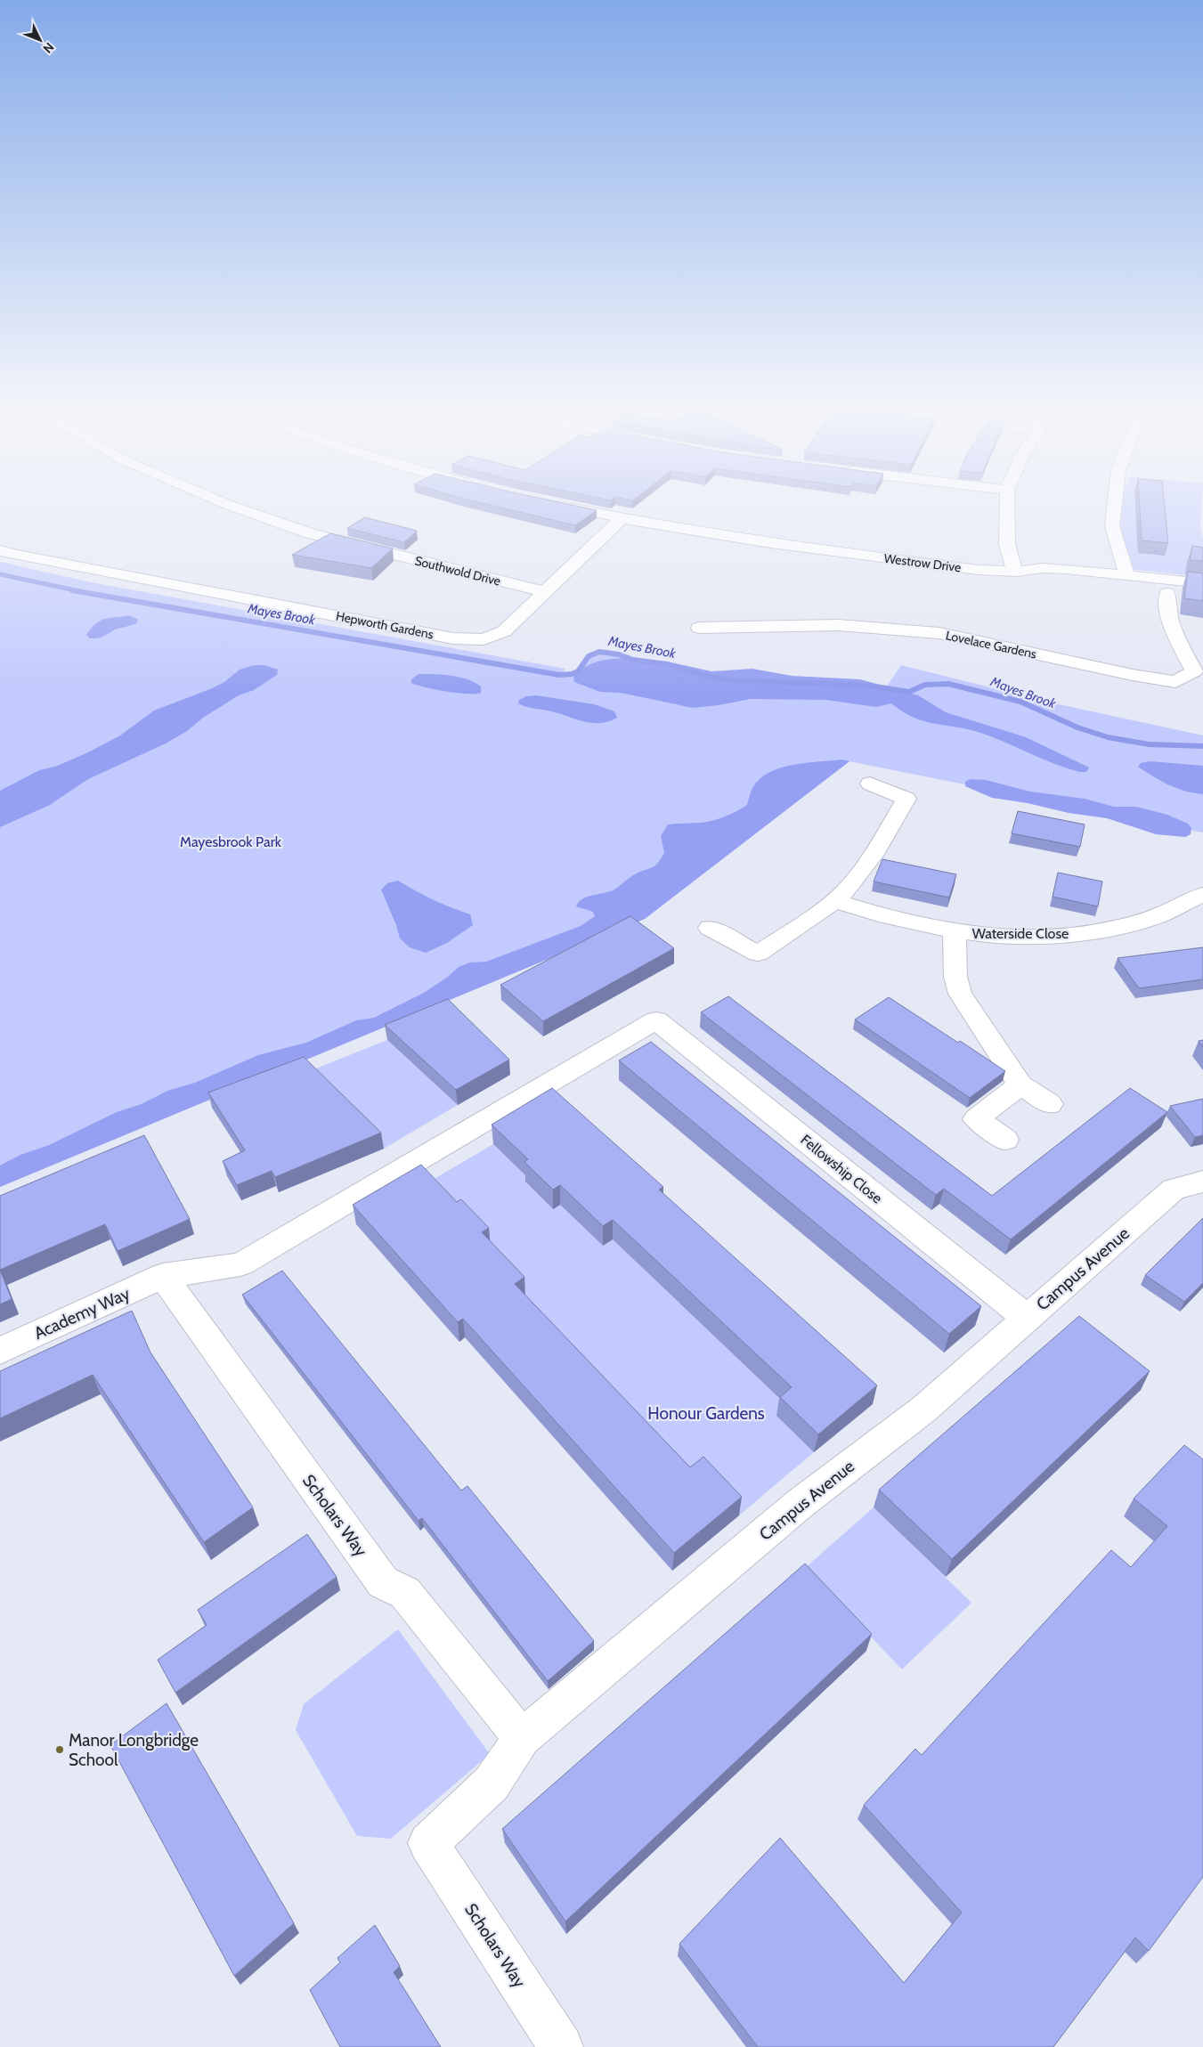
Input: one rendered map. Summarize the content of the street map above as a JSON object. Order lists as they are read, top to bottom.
{
  "streets": {
    "street": [
      "Westrow Drive",
      "Southwold Drive",
      "Hepworth Gardens",
      "Lovelace Gardens",
      "Waterside Close",
      "Fellowship Close",
      "Campus Avenue",
      "Academy Way",
      "Scholars Way"
    ]
  },
  "crossings": [
    ["Westrow Drive", "Hepworth Gardens"],
    ["Westrow Drive", "Lovelace Gardens"],
    ["Southwold Drive", "Hepworth Gardens"],
    ["Fellowship Close", "Campus Avenue"],
    ["Fellowship Close", "Academy Way"],
    ["Campus Avenue", "Scholars Way"],
    ["Academy Way", "Scholars Way"]
  ],
  "water": ["Mayes Brook"],
  "parks": ["Mayesbrook Park", "Honour Gardens"],
  "places": ["Manor Longbridge School"],
  "north": "bottom right"
}
